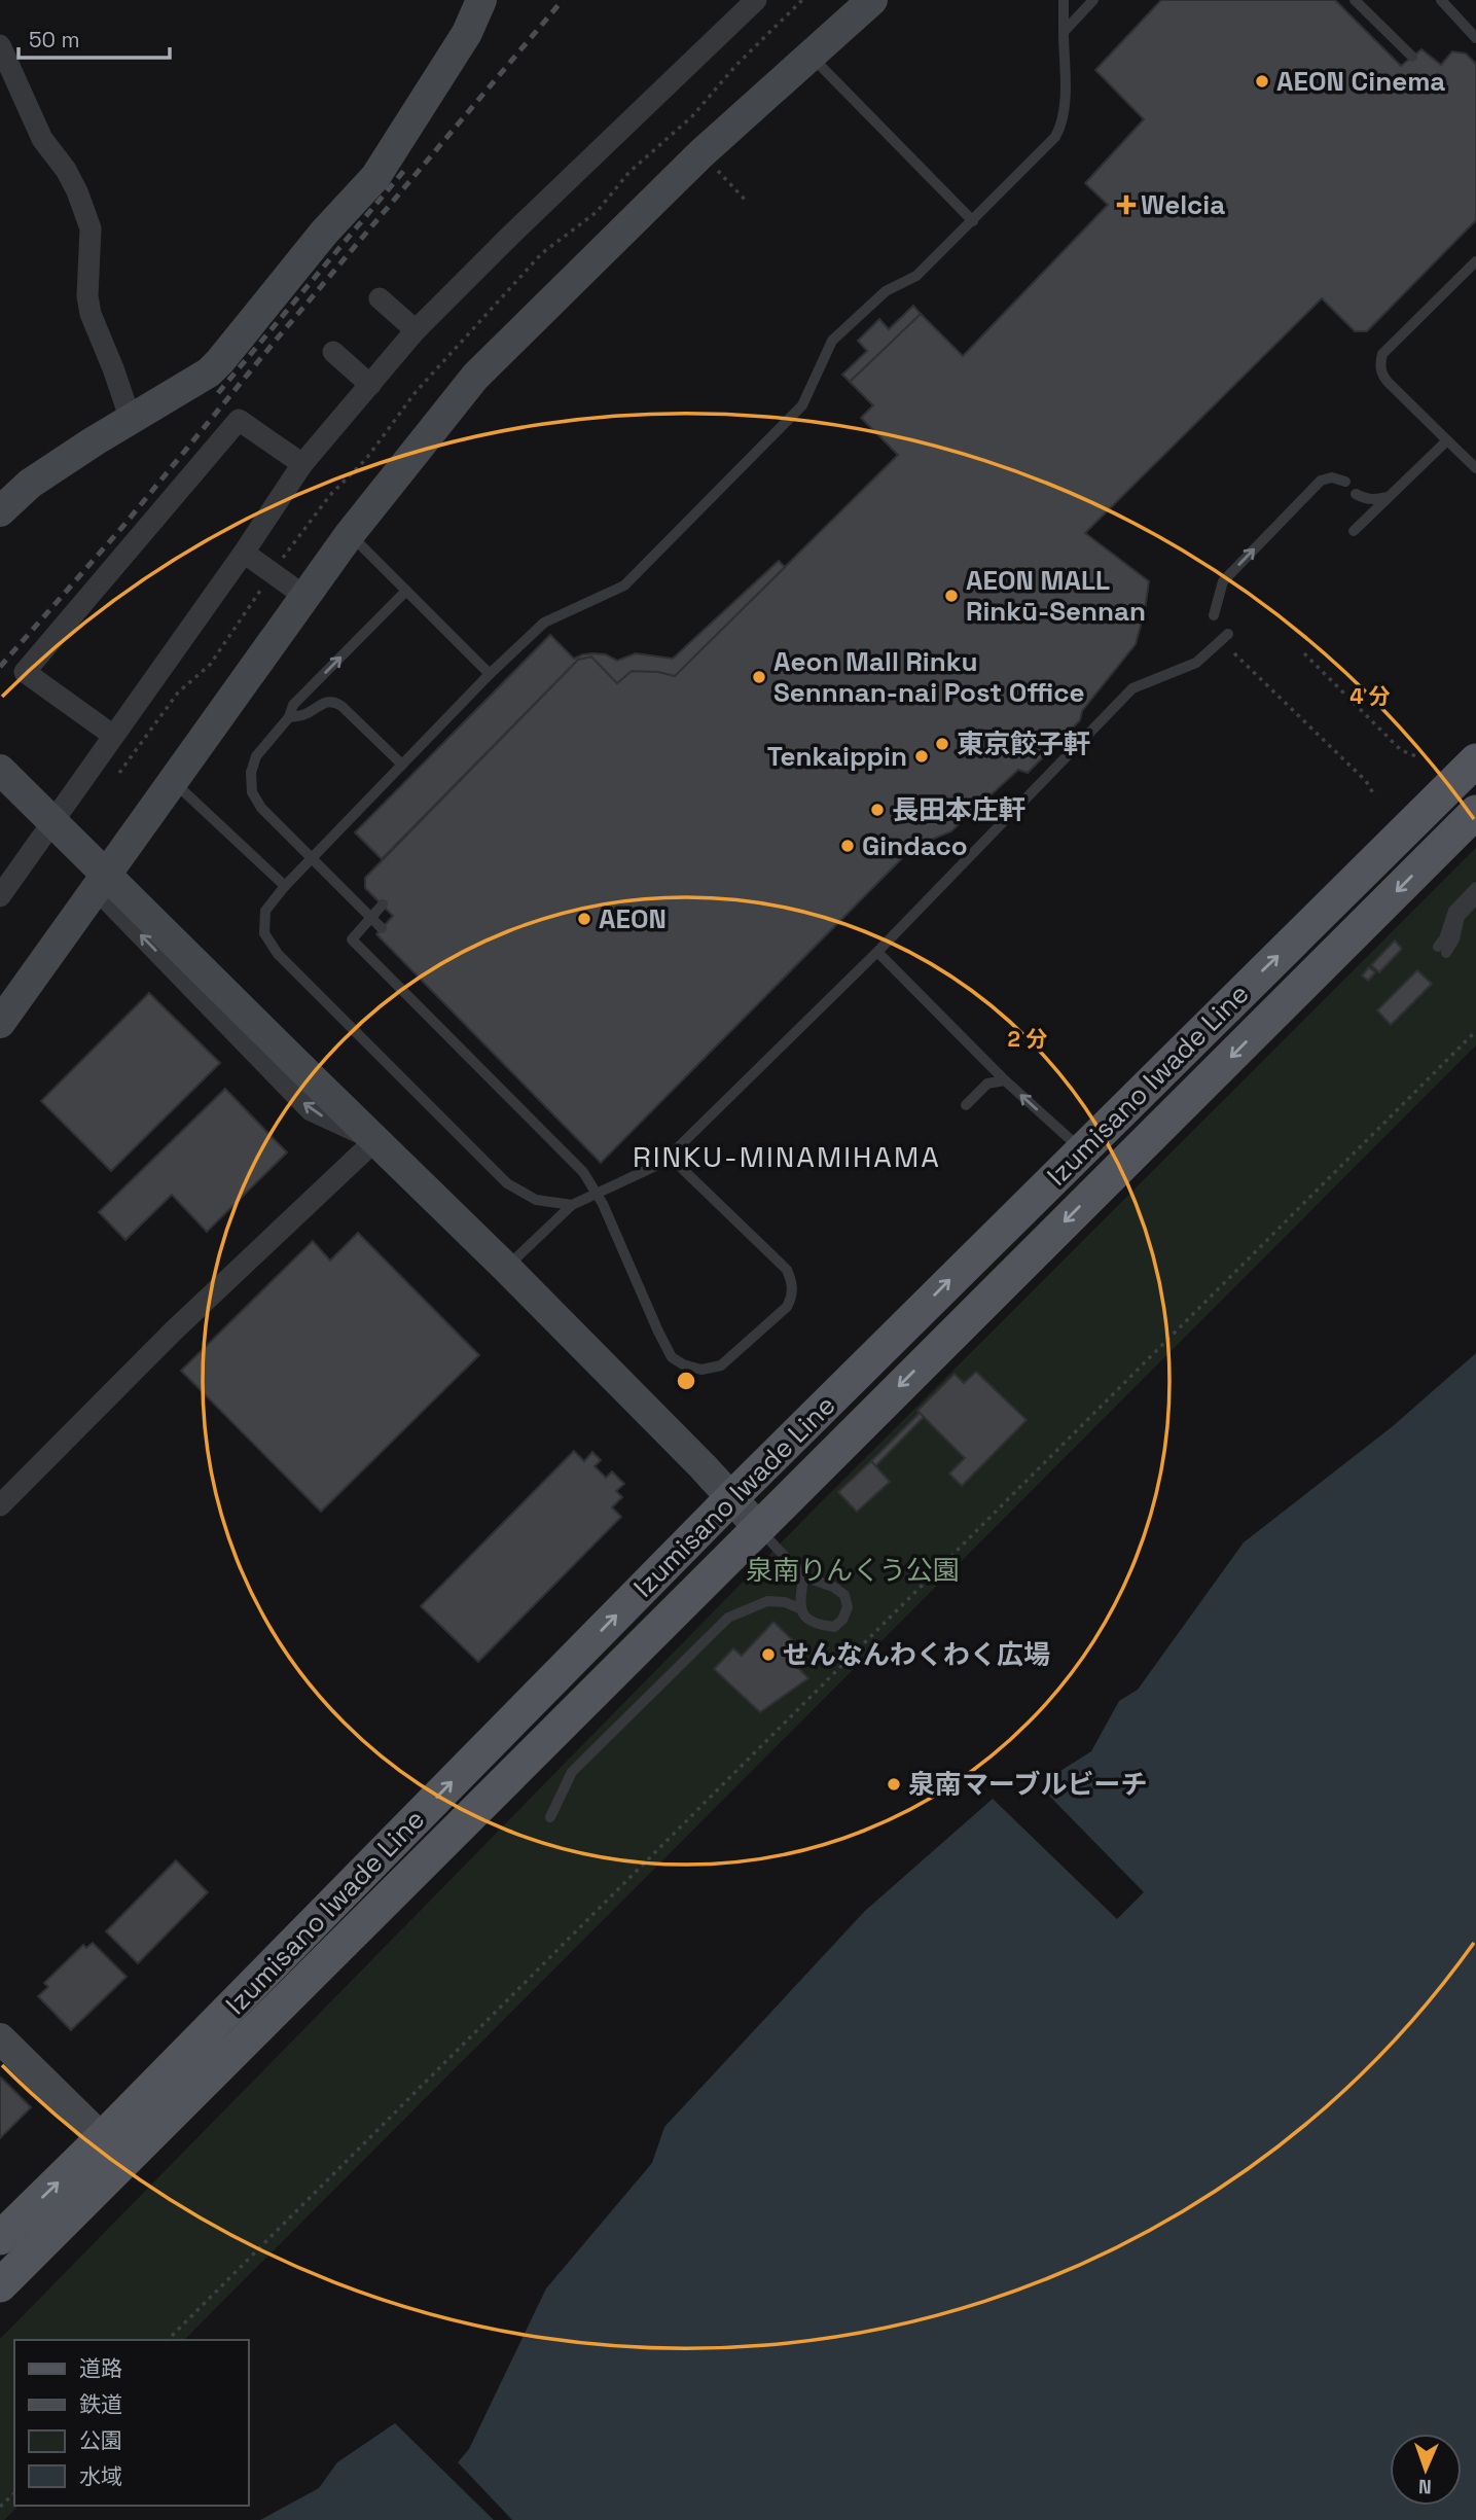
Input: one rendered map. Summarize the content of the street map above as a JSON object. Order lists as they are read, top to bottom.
{
  "streets": {
    "main road": ["Izumisano Iwade Line"]
  },
  "districts": ["RINKU-MINAMIHAMA"],
  "parks": ["泉南りんくう公園"],
  "places": {
    "other": [
      "AEON Cinema",
      "AEON MALL Rinkū-Sennan",
      "Aeon Mall Rinku Sennnan-nai Post Office",
      "東京餃子軒",
      "Tenkaippin",
      "長田本庄軒",
      "Gindaco",
      "AEON",
      "せんなんわくわく広場",
      "泉南マーブルビーチ"
    ],
    "health": ["Welcia"]
  },
  "legend": [
    "道路",
    "鉄道",
    "公園",
    "水域"
  ],
  "scale_bar": "50 m",
  "north": "bottom",
  "rings": ["4 分", "2 分"]
}
